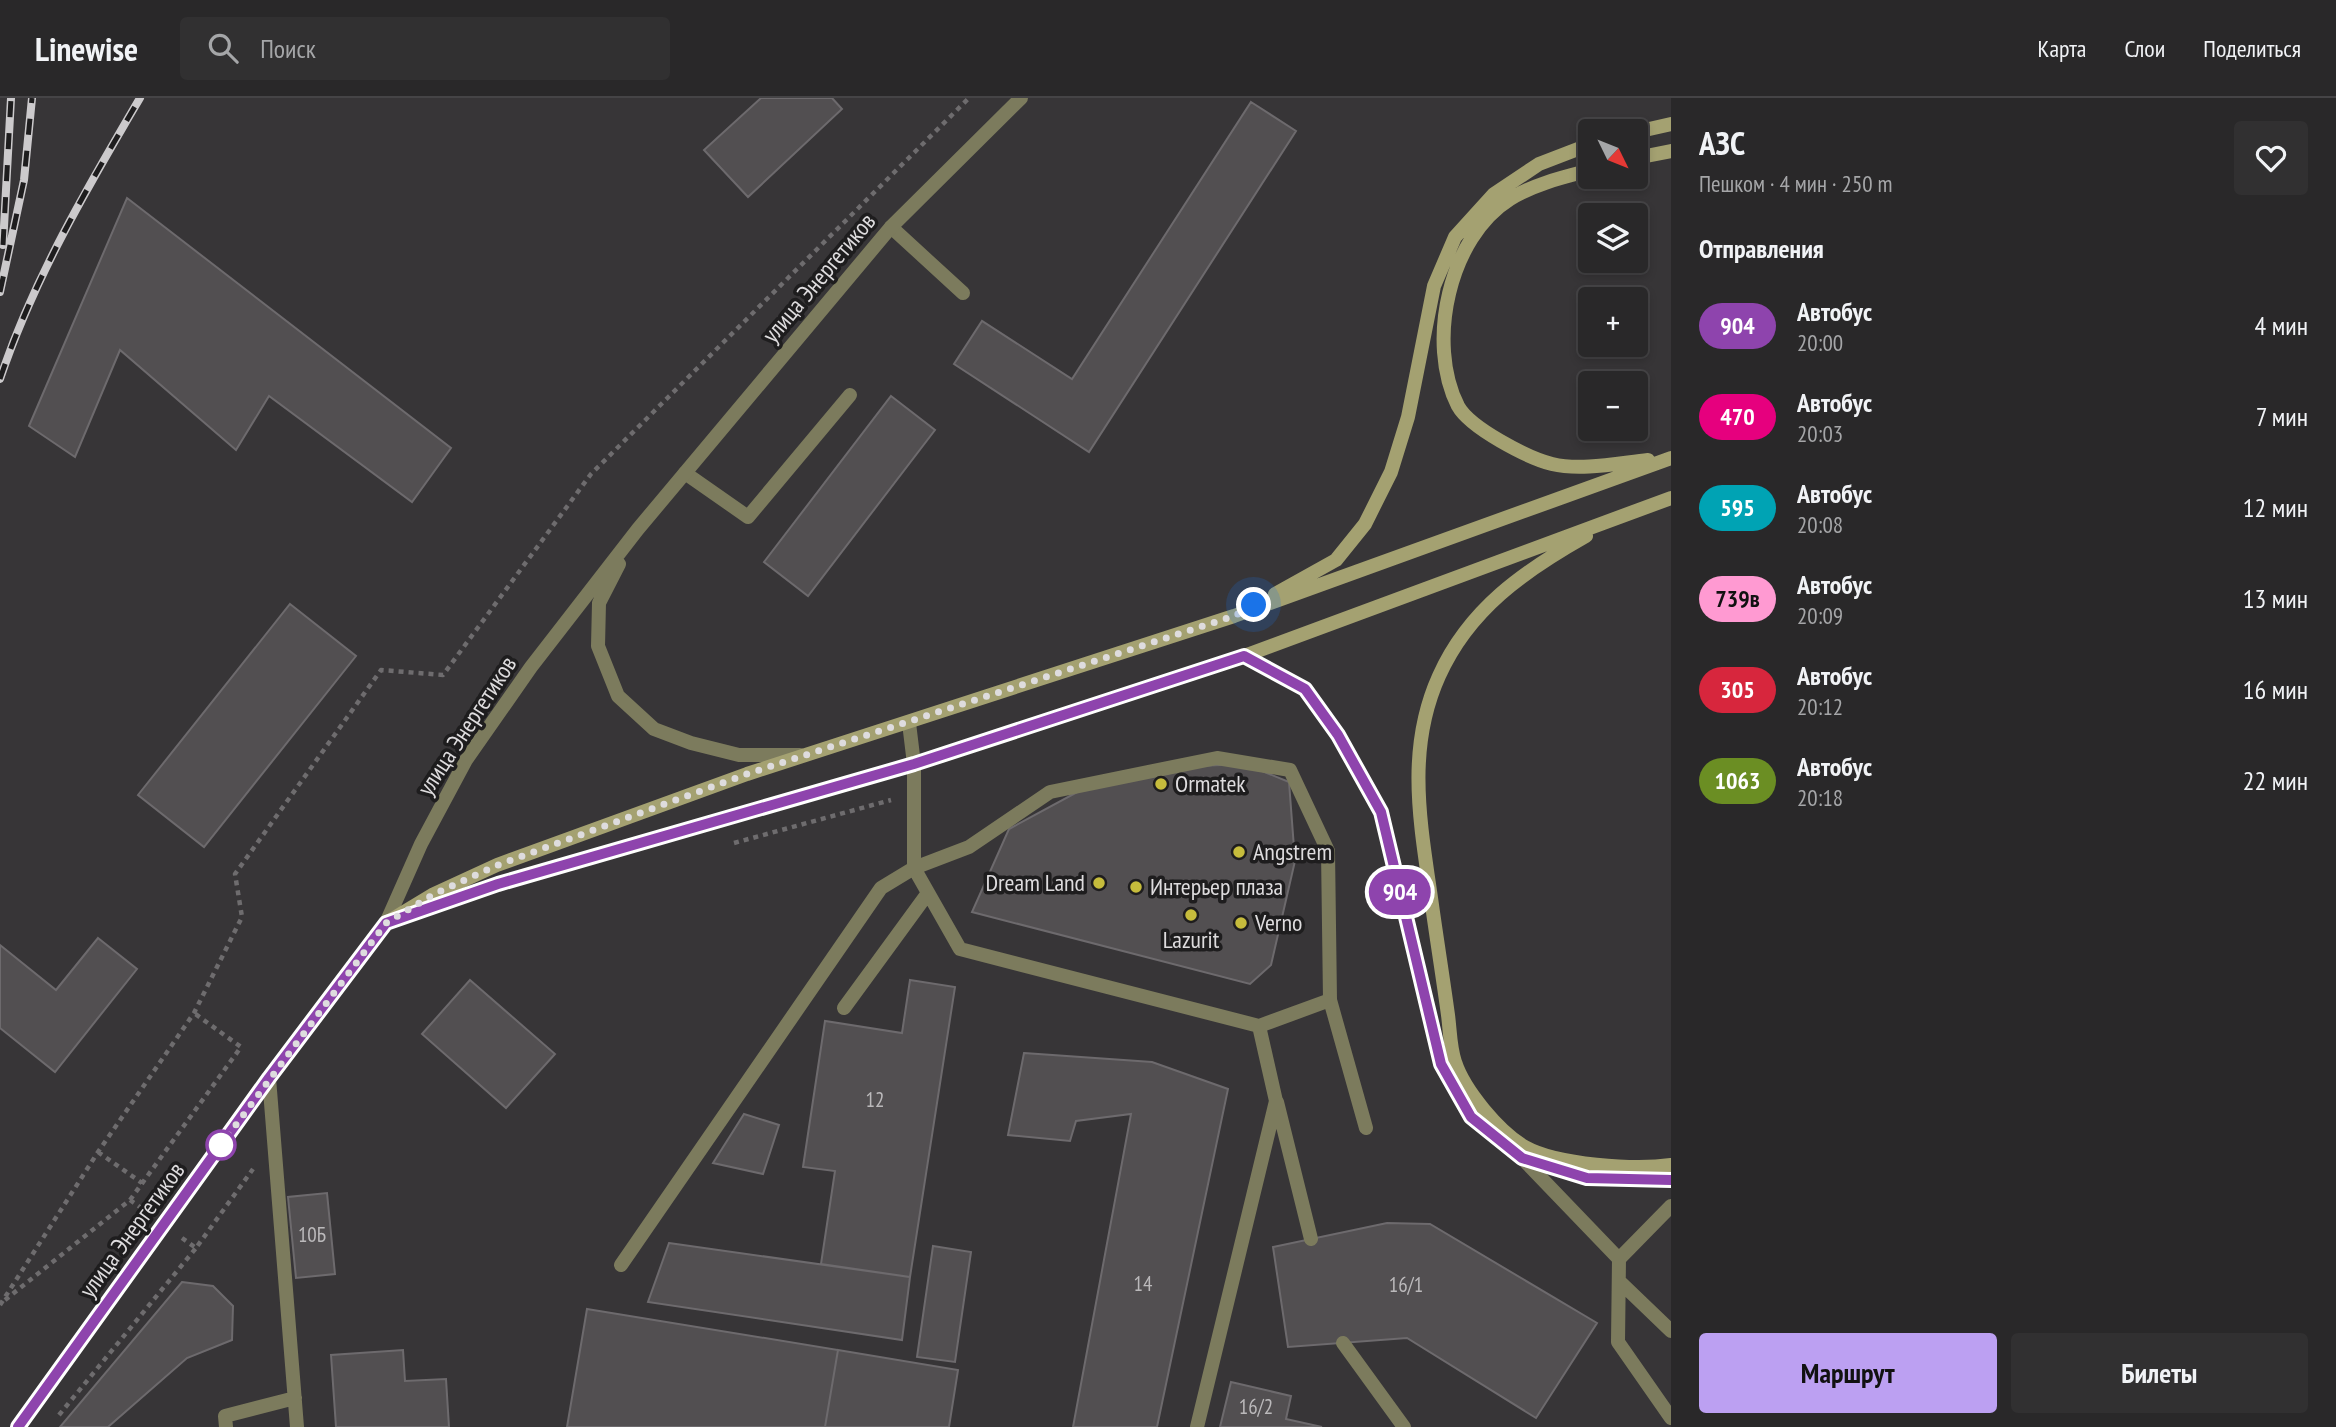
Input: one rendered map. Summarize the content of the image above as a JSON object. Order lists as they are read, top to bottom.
{
  "streets": {
    "main road": ["улица Энергетиков"]
  },
  "places": [
    "Ormatek",
    "Angstrem",
    "Dream Land",
    "Интерьер плаза",
    "Lazurit",
    "Verno"
  ],
  "lines": ["bus line 904"],
  "house_numbers": [
    "12",
    "10Б",
    "14",
    "16/1",
    "16/2"
  ],
  "north": "bottom right",
  "page": {
    "header": "Linewise",
    "search": "Поиск",
    "nav": ["Карта", "Слои", "Поделиться"],
    "on_map": "904",
    "heading": [
      ["АЗС", "Пешком · 4 мин · 250 m"],
      "Отправления"
    ],
    "map_buttons": ["+", "−"],
    "list": [
      {
        "mark": "904",
        "name": "Автобус",
        "note": "20:00",
        "value": "4 мин"
      },
      {
        "mark": "470",
        "name": "Автобус",
        "note": "20:03",
        "value": "7 мин"
      },
      {
        "mark": "595",
        "name": "Автобус",
        "note": "20:08",
        "value": "12 мин"
      },
      {
        "mark": "739в",
        "name": "Автобус",
        "note": "20:09",
        "value": "13 мин"
      },
      {
        "mark": "305",
        "name": "Автобус",
        "note": "20:12",
        "value": "16 мин"
      },
      {
        "mark": "1063",
        "name": "Автобус",
        "note": "20:18",
        "value": "22 мин"
      }
    ],
    "buttons": ["Маршрут", "Билеты"]
  }
}
